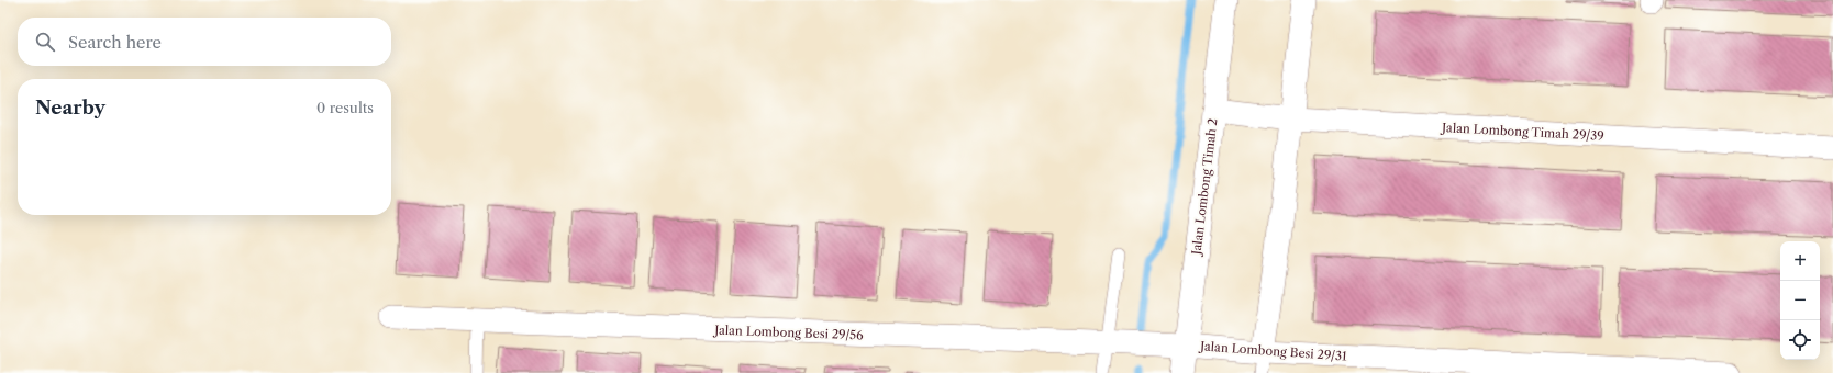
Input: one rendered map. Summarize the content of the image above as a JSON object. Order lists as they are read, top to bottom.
{
  "streets": {
    "street": [
      "Jalan Lombong Timah 29/39",
      "Jalan Lombong Timah 2",
      "Jalan Lombong Besi 29/56",
      "Jalan Lombong Besi 29/31"
    ]
  },
  "crossings": [
    ["Jalan Lombong Timah 29/39", "Jalan Lombong Timah 2"],
    ["Jalan Lombong Timah 2", "Jalan Lombong Besi 29/56"],
    ["Jalan Lombong Timah 2", "Jalan Lombong Besi 29/31"],
    ["Jalan Lombong Besi 29/56", "Jalan Lombong Besi 29/31"]
  ],
  "page": {
    "search": "Search here",
    "heading": ["Nearby", "0 results"],
    "map_buttons": ["+", "−"]
  }
}
